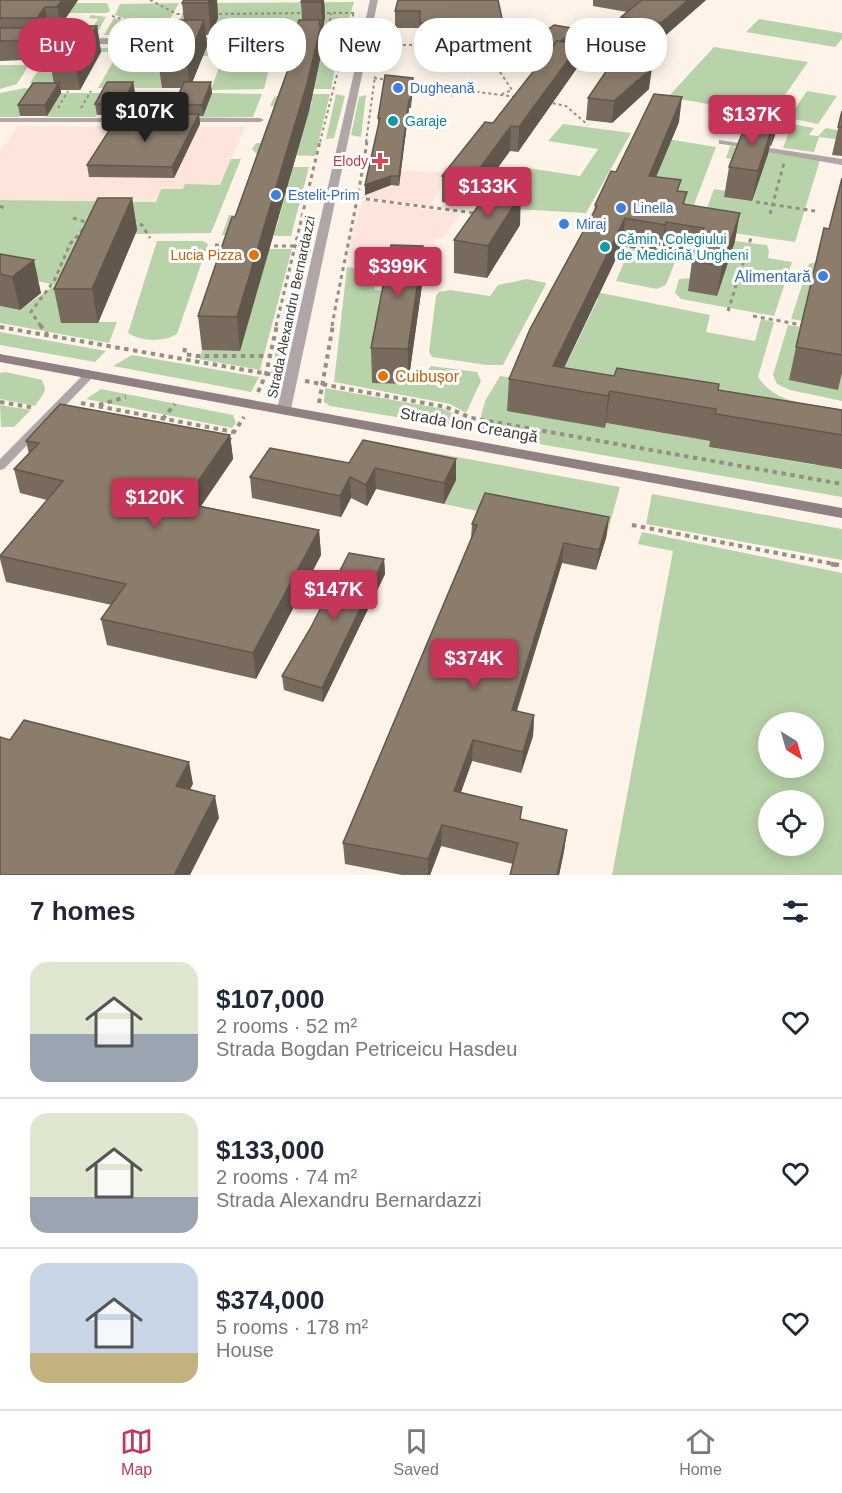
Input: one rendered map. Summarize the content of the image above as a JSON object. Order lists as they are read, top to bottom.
{
  "streets": {
    "street": ["Strada Alexandru Bernardazzi", "Strada Ion Creangă"]
  },
  "crossings": [
    ["Strada Alexandru Bernardazzi", "Strada Ion Creangă"]
  ],
  "places": {
    "other": [
      "Dugheană",
      "Garaje",
      "Estelit-Prim",
      "Linella",
      "Miraj",
      "Cămin, Colegiului de Medicină Ungheni",
      "Lucia Pizza",
      "Alimentară",
      "Cuibușor"
    ],
    "health": ["Elody"]
  },
  "north": "bottom right",
  "page": {
    "chip": [
      "Buy",
      "Rent",
      "Filters",
      "New",
      "Apartment",
      "House"
    ],
    "price": [
      "$107K",
      "$137K",
      "$133K",
      "$399K",
      "$120K",
      "$147K",
      "$374K"
    ],
    "heading": "7 homes",
    "list": [
      {
        "name": "$107,000",
        "note": "2 rooms · 52 m² · Strada Bogdan Petriceicu Hasdeu"
      },
      {
        "name": "$133,000",
        "note": "2 rooms · 74 m² · Strada Alexandru Bernardazzi"
      },
      {
        "name": "$374,000",
        "note": "5 rooms · 178 m² · House"
      }
    ],
    "tabs": ["Map", "Saved", "Home"]
  }
}
